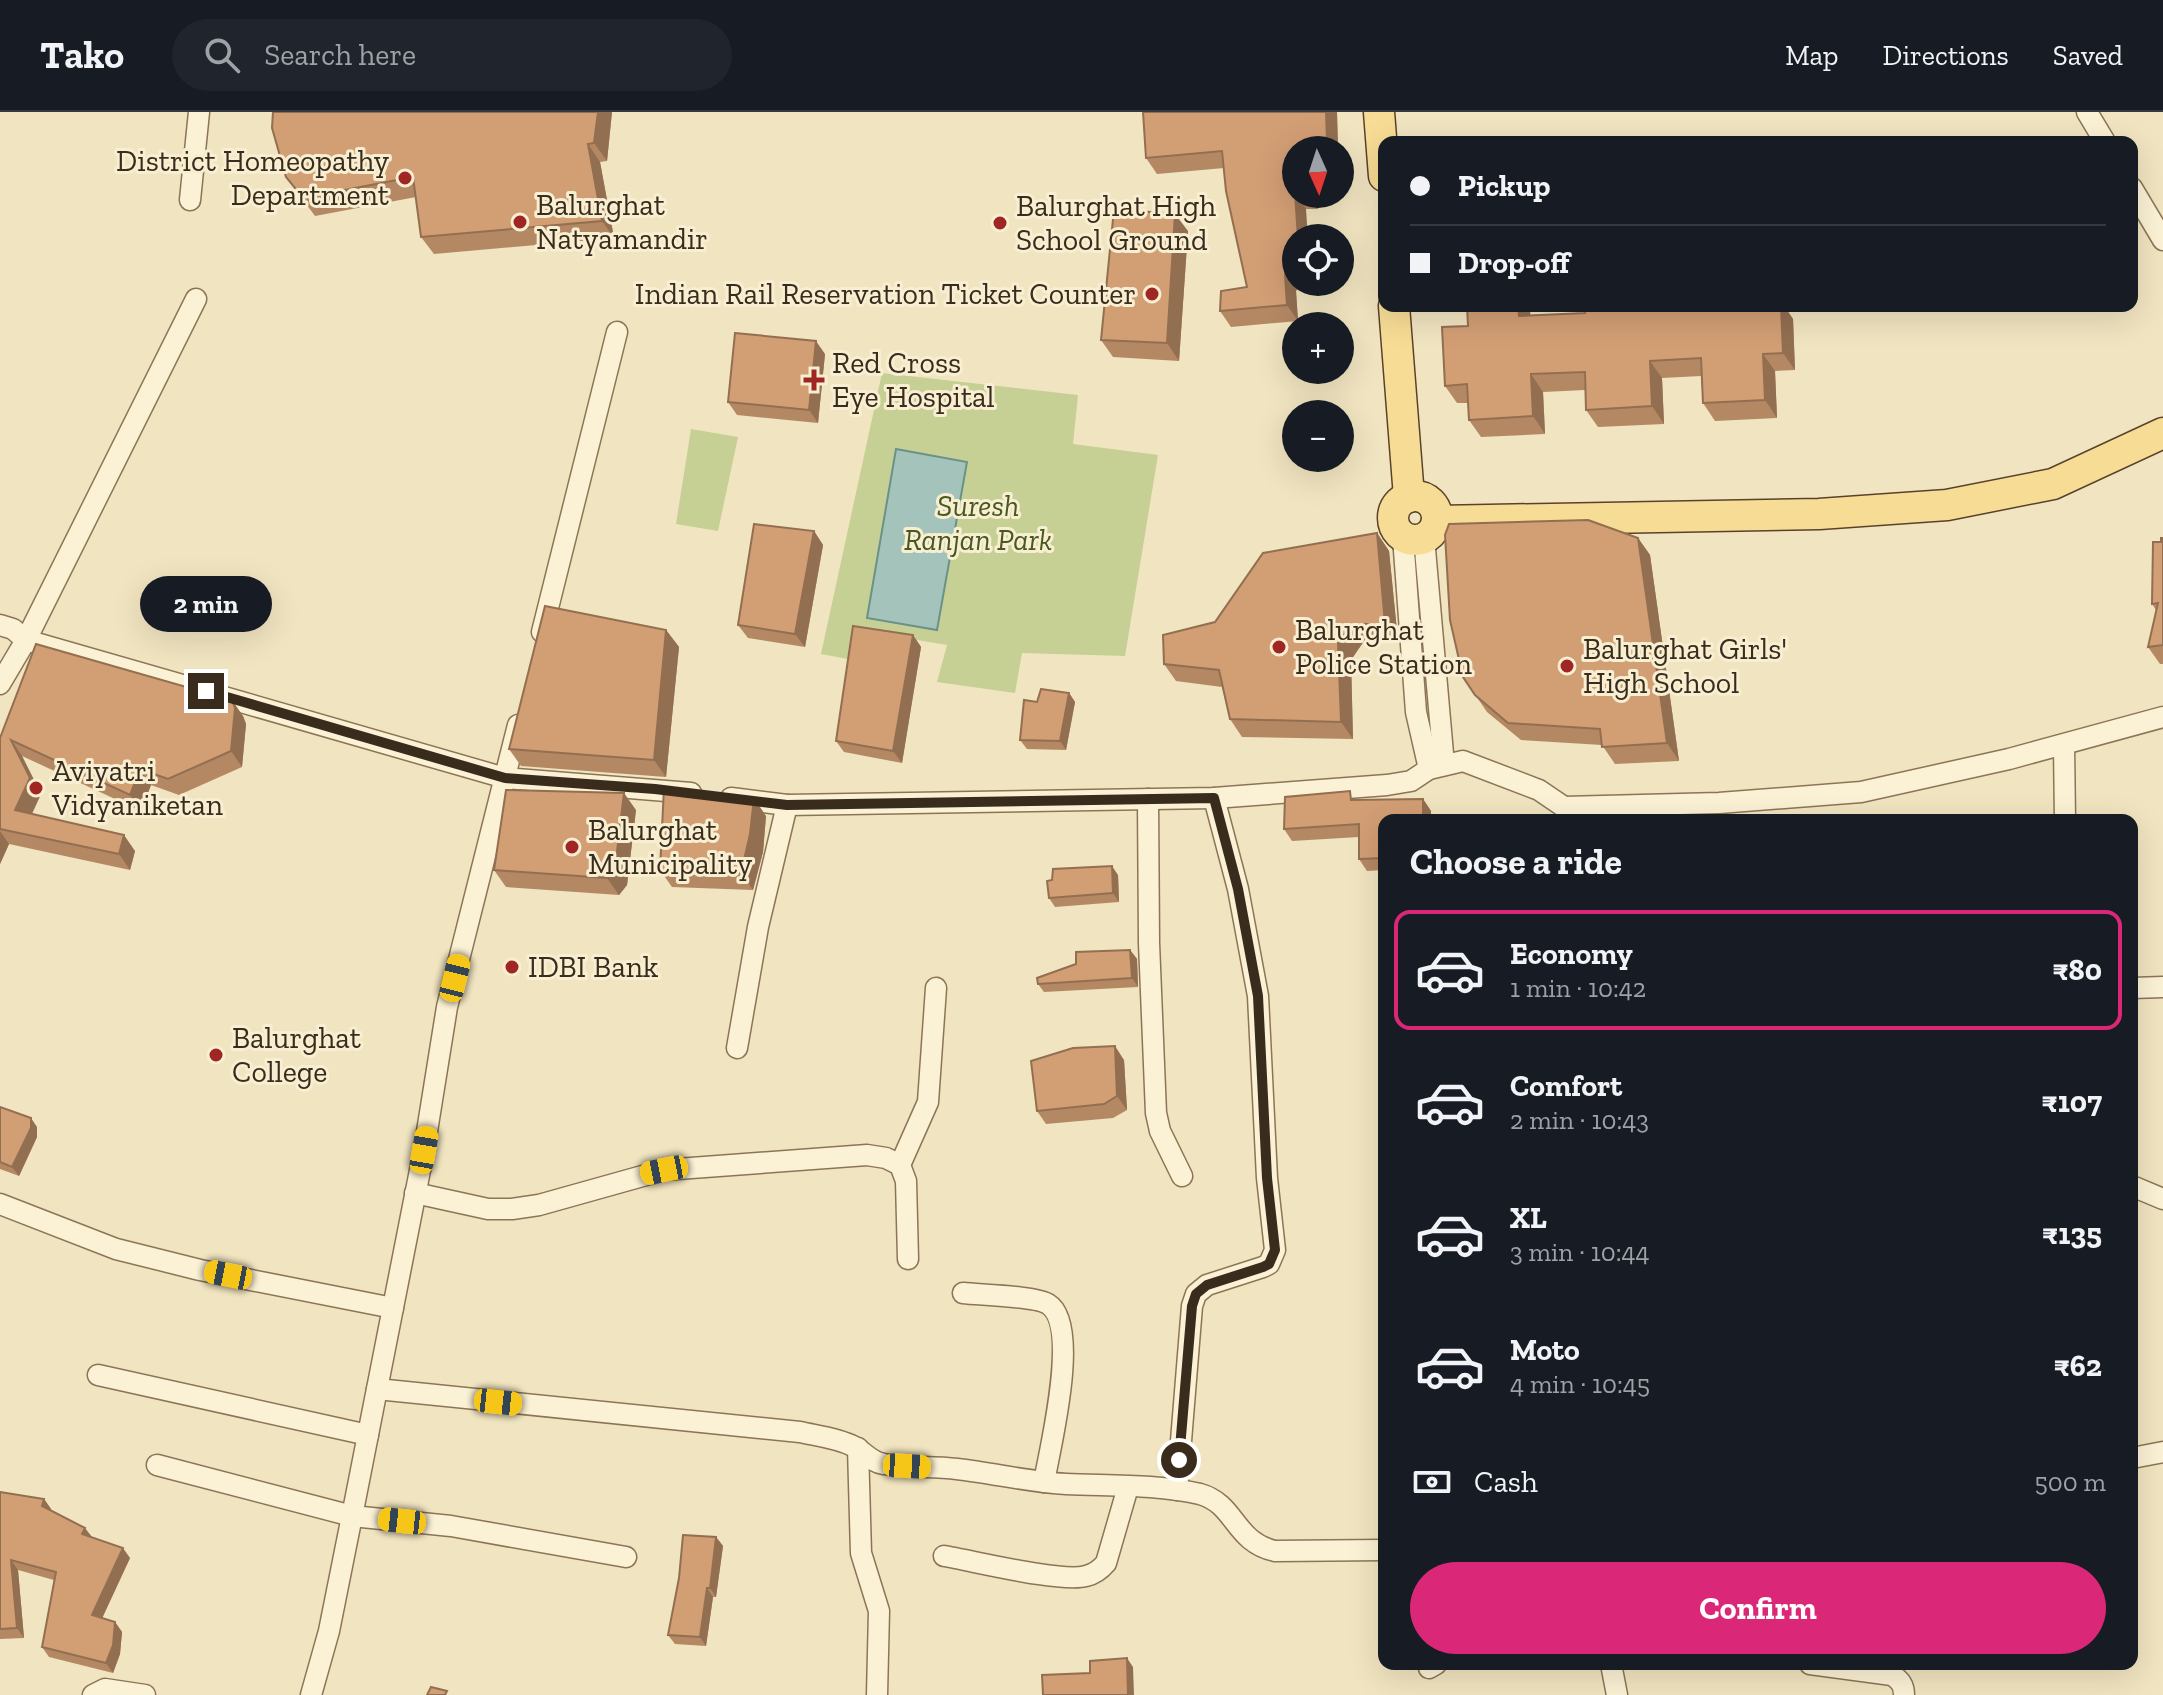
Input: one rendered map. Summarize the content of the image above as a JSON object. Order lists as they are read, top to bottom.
{
  "parks": ["Suresh Ranjan Park"],
  "places": {
    "other": [
      "District Homeopathy Department",
      "Balurghat Natyamandir",
      "Balurghat High School Ground",
      "Indian Rail Reservation Ticket Counter",
      "Balurghat Police Station",
      "Balurghat Girls' High School",
      "Aviyatri Vidyaniketan",
      "Balurghat Municipality",
      "IDBI Bank",
      "Balurghat College"
    ],
    "health": ["Red Cross Eye Hospital"]
  },
  "north": "bottom",
  "page": {
    "header": "Tako",
    "search": "Search here",
    "nav": ["Map", "Directions", "Saved"],
    "map_buttons": ["+", "−"],
    "banner": ["Pickup", "Drop-off"],
    "bubble": "2 min",
    "heading": "Choose a ride",
    "list": [
      {
        "name": "Economy",
        "note": "1 min · 10:42",
        "value": "₹80"
      },
      {
        "name": "Comfort",
        "note": "2 min · 10:43",
        "value": "₹107"
      },
      {
        "name": "XL",
        "note": "3 min · 10:44",
        "value": "₹135"
      },
      {
        "name": "Moto",
        "note": "4 min · 10:45",
        "value": "₹62"
      }
    ],
    "pay": ["Cash", "500 m"],
    "buttons": "Confirm"
  }
}
